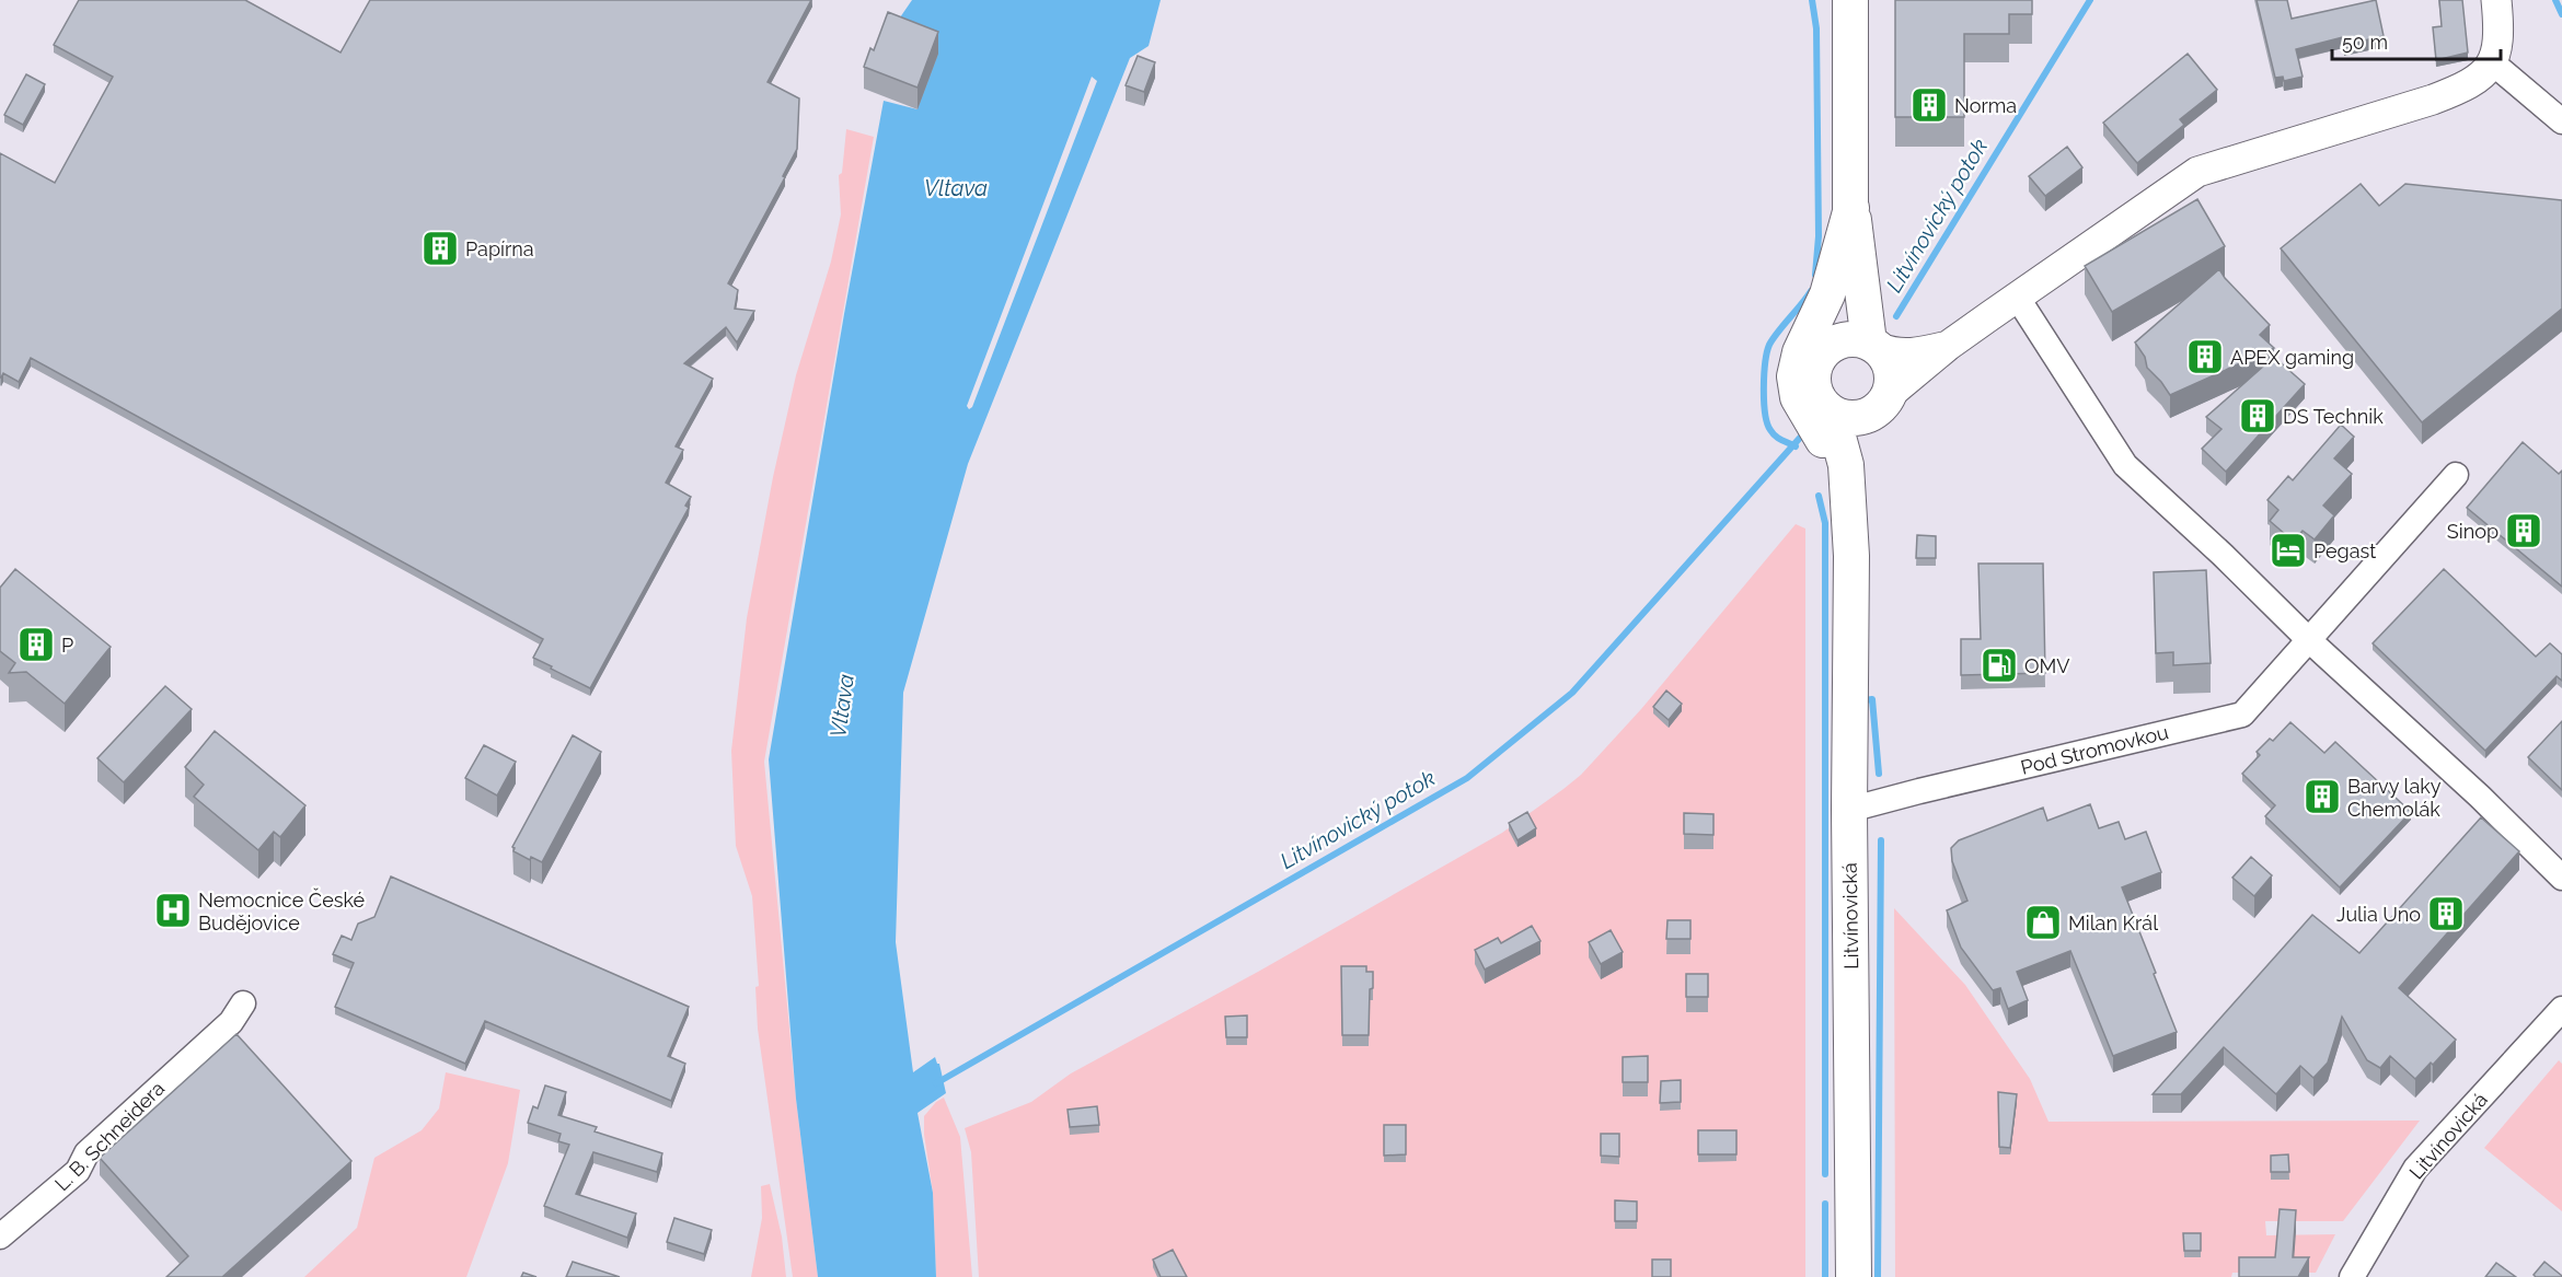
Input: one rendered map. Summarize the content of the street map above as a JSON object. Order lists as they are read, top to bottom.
{
  "streets": {
    "main road": ["Litvínovická"],
    "street": ["Pod Stromovkou", "L. B. Schneidera"]
  },
  "crossings": [
    ["Pod Stromovkou", "Litvínovická"]
  ],
  "water": ["Vltava", "Litvínovický potok"],
  "places": {
    "building": [
      "Norma",
      "Papírna",
      "APEX gaming",
      "DS Technik",
      "Sinop",
      "P",
      "Barvy laky Chemolák",
      "Julia Uno"
    ],
    "hotel": ["Pegast"],
    "fuel station": ["OMV"],
    "hospital": ["Nemocnice České Budějovice"],
    "shop": ["Milan Král"]
  },
  "scale_bar": "50 m"
}
